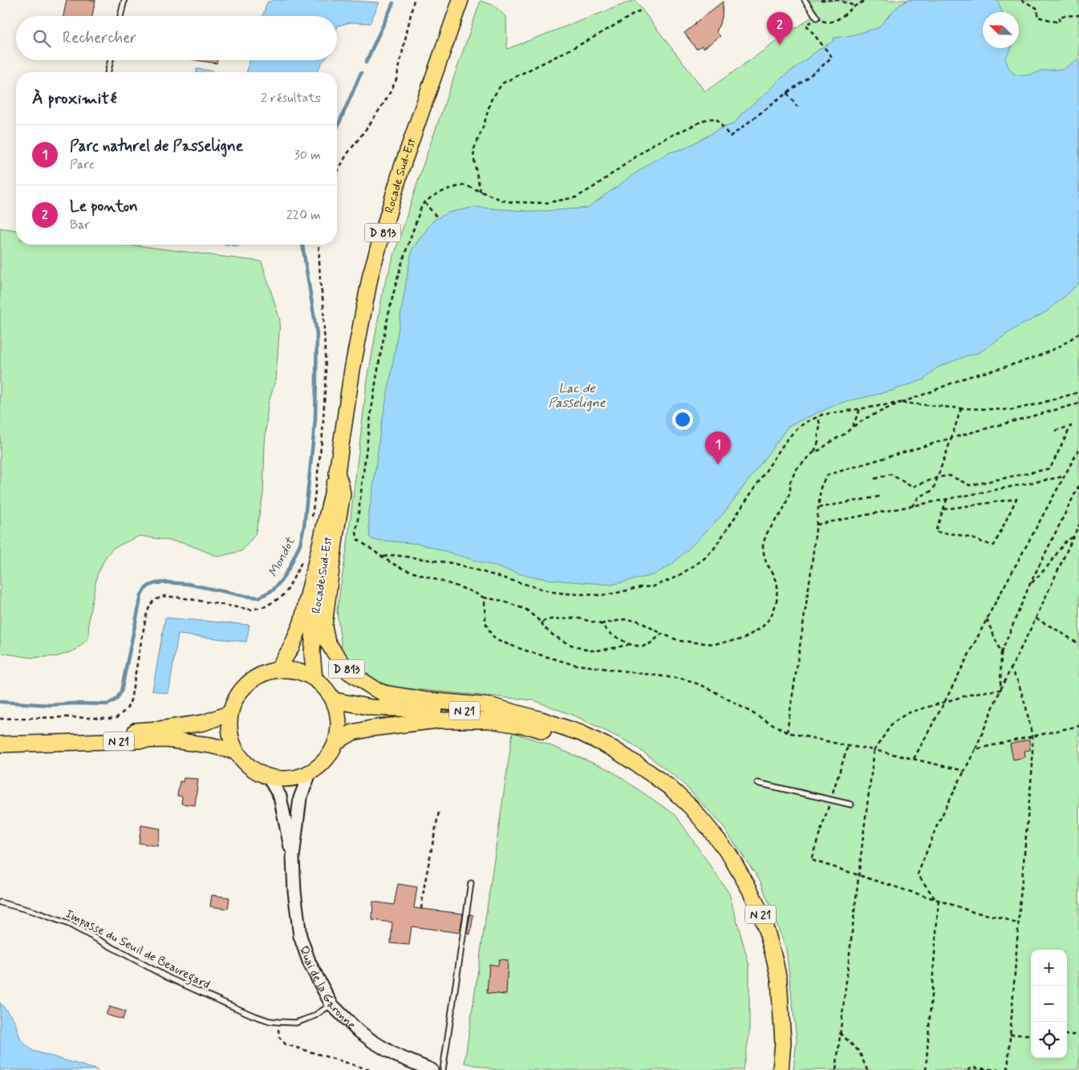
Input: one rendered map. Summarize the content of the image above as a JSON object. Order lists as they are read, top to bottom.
{
  "streets": {
    "main road": ["Rocade Sud-Est", "D 813", "N 21"],
    "street": ["Quai de la Garonne"],
    "lane": ["Impasse du Seuil de Beauregard"]
  },
  "crossings": [
    ["Rocade Sud-Est", "D 813"],
    ["Rocade Sud-Est", "N 21"],
    ["Rocade Sud-Est", "Quai de la Garonne"],
    ["D 813", "N 21"],
    ["N 21", "Quai de la Garonne"],
    ["Impasse du Seuil de Beauregard", "Quai de la Garonne"]
  ],
  "water": ["Lac de Passeligne", "Mondot"],
  "north": "top left",
  "page": {
    "pins": ["2", "1"],
    "search": "Rechercher",
    "heading": ["À proximité", "2 résultats"],
    "list": [
      {
        "mark": "1",
        "name": "Parc naturel de Passeligne",
        "note": "Parc",
        "value": "30 m"
      },
      {
        "mark": "2",
        "name": "Le ponton",
        "note": "Bar",
        "value": "220 m"
      }
    ],
    "map_buttons": ["+", "−"]
  }
}
